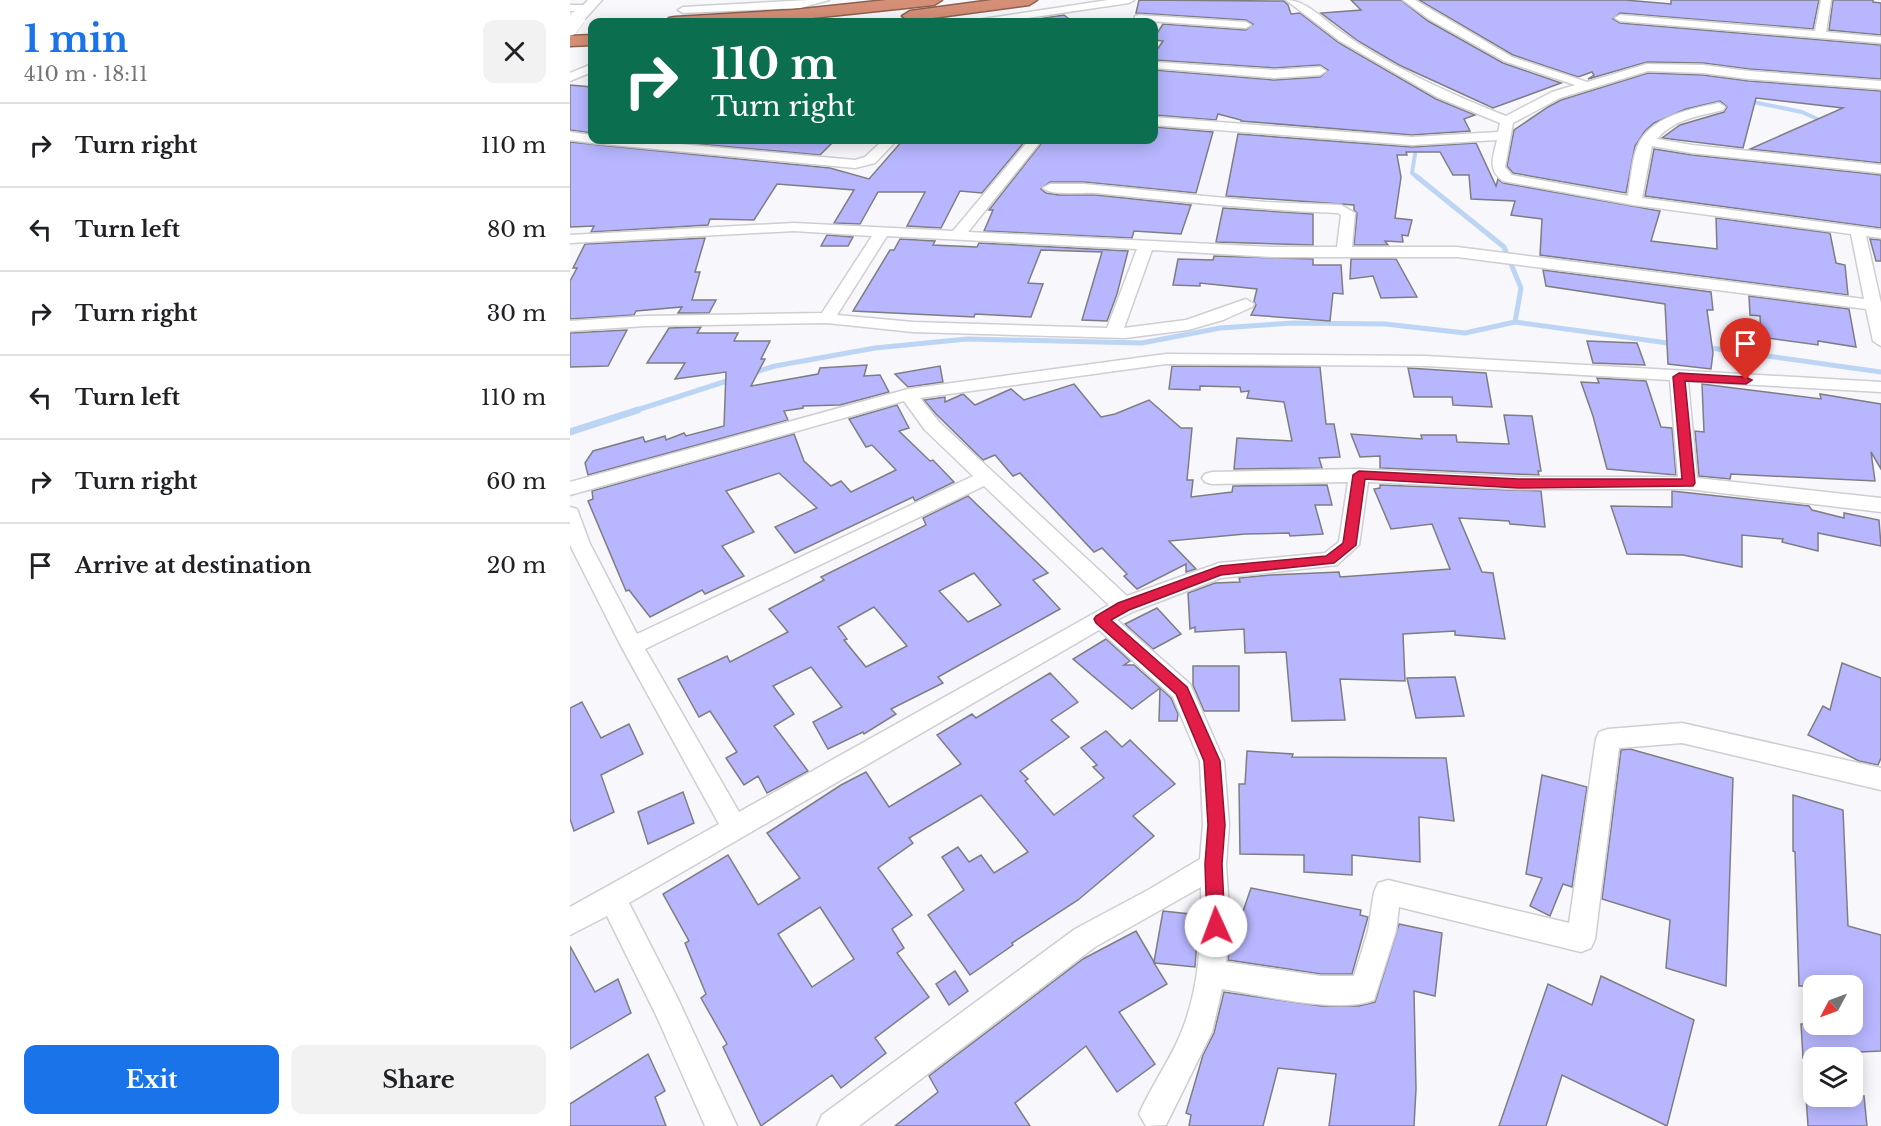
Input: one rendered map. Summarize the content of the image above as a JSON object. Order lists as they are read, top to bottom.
{
  "north": "bottom left",
  "page": {
    "heading": ["1 min", "410 m · 18:11"],
    "turn": ["110 m", "Turn right"],
    "list": [
      {
        "name": "Turn right",
        "value": "110 m"
      },
      {
        "name": "Turn left",
        "value": "80 m"
      },
      {
        "name": "Turn right",
        "value": "30 m"
      },
      {
        "name": "Turn left",
        "value": "110 m"
      },
      {
        "name": "Turn right",
        "value": "60 m"
      },
      {
        "name": "Arrive at destination",
        "value": "20 m"
      }
    ],
    "buttons": ["Exit", "Share"]
  }
}
